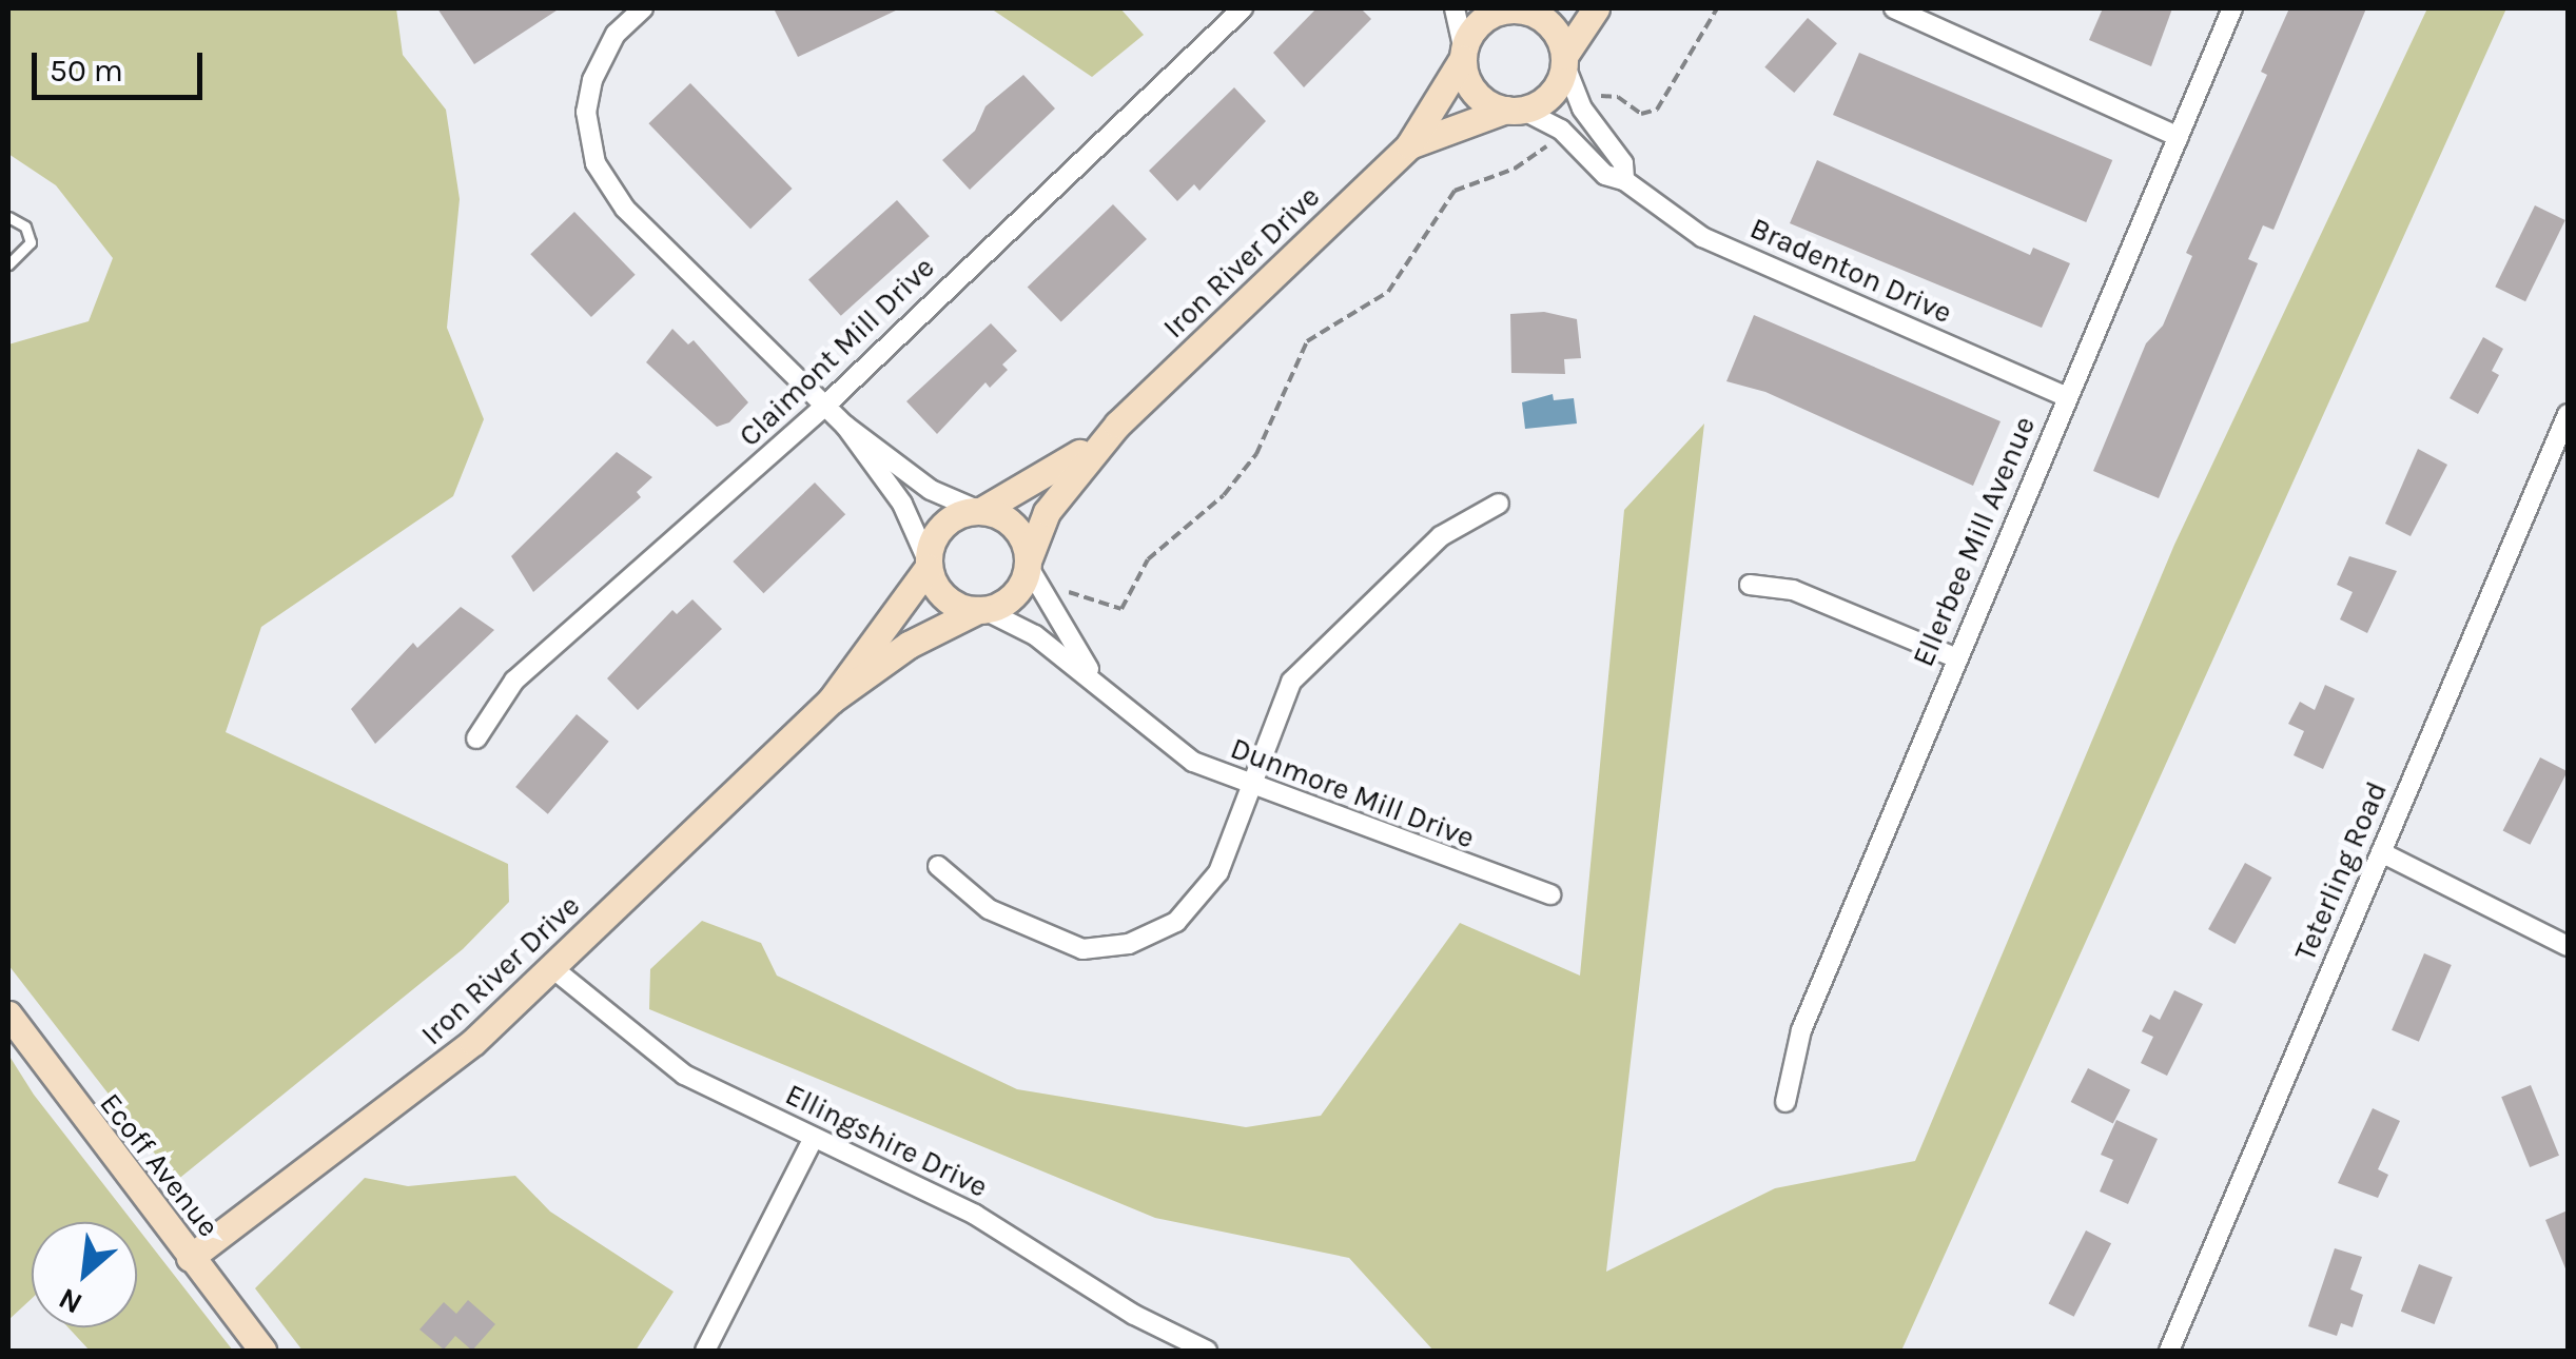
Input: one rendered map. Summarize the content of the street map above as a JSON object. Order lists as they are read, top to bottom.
{
  "streets": {
    "street": [
      "Iron River Drive",
      "Bradenton Drive",
      "Claimont Mill Drive",
      "Ellerbee Mill Avenue",
      "Dunmore Mill Drive",
      "Teterling Road",
      "Ellingshire Drive",
      "Ecoff Avenue"
    ]
  },
  "crossings": [
    ["Iron River Drive", "Bradenton Drive"],
    ["Iron River Drive", "Dunmore Mill Drive"],
    ["Iron River Drive", "Ellingshire Drive"],
    ["Iron River Drive", "Ecoff Avenue"],
    ["Bradenton Drive", "Ellerbee Mill Avenue"]
  ],
  "scale_bar": "50 m",
  "north": "bottom left"
}
